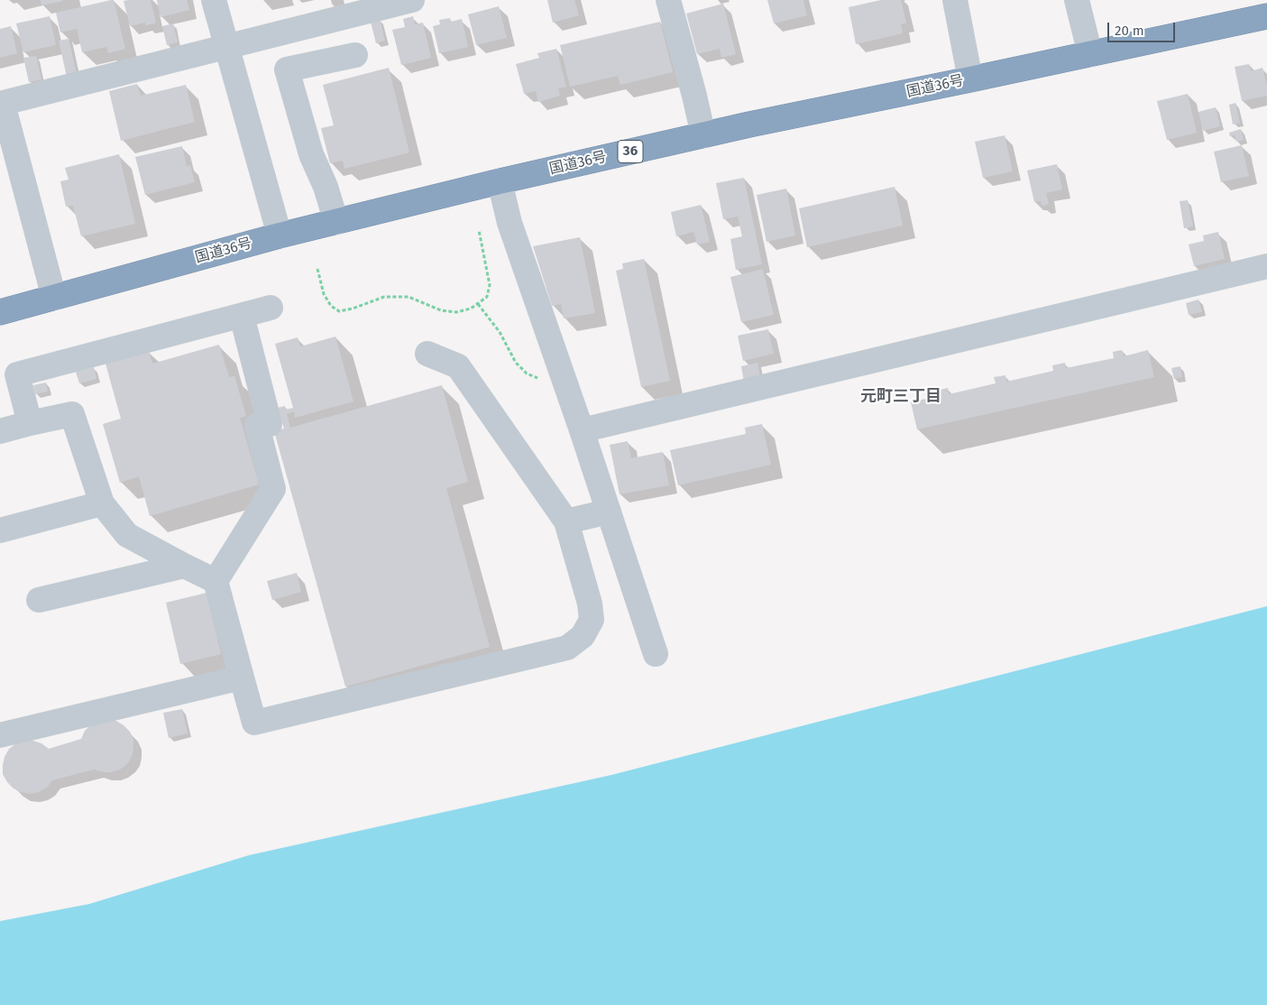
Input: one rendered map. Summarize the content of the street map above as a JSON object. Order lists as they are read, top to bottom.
{
  "streets": {
    "highway": ["国道36号", "36"]
  },
  "districts": ["元町三丁目"],
  "scale_bar": "20 m"
}
